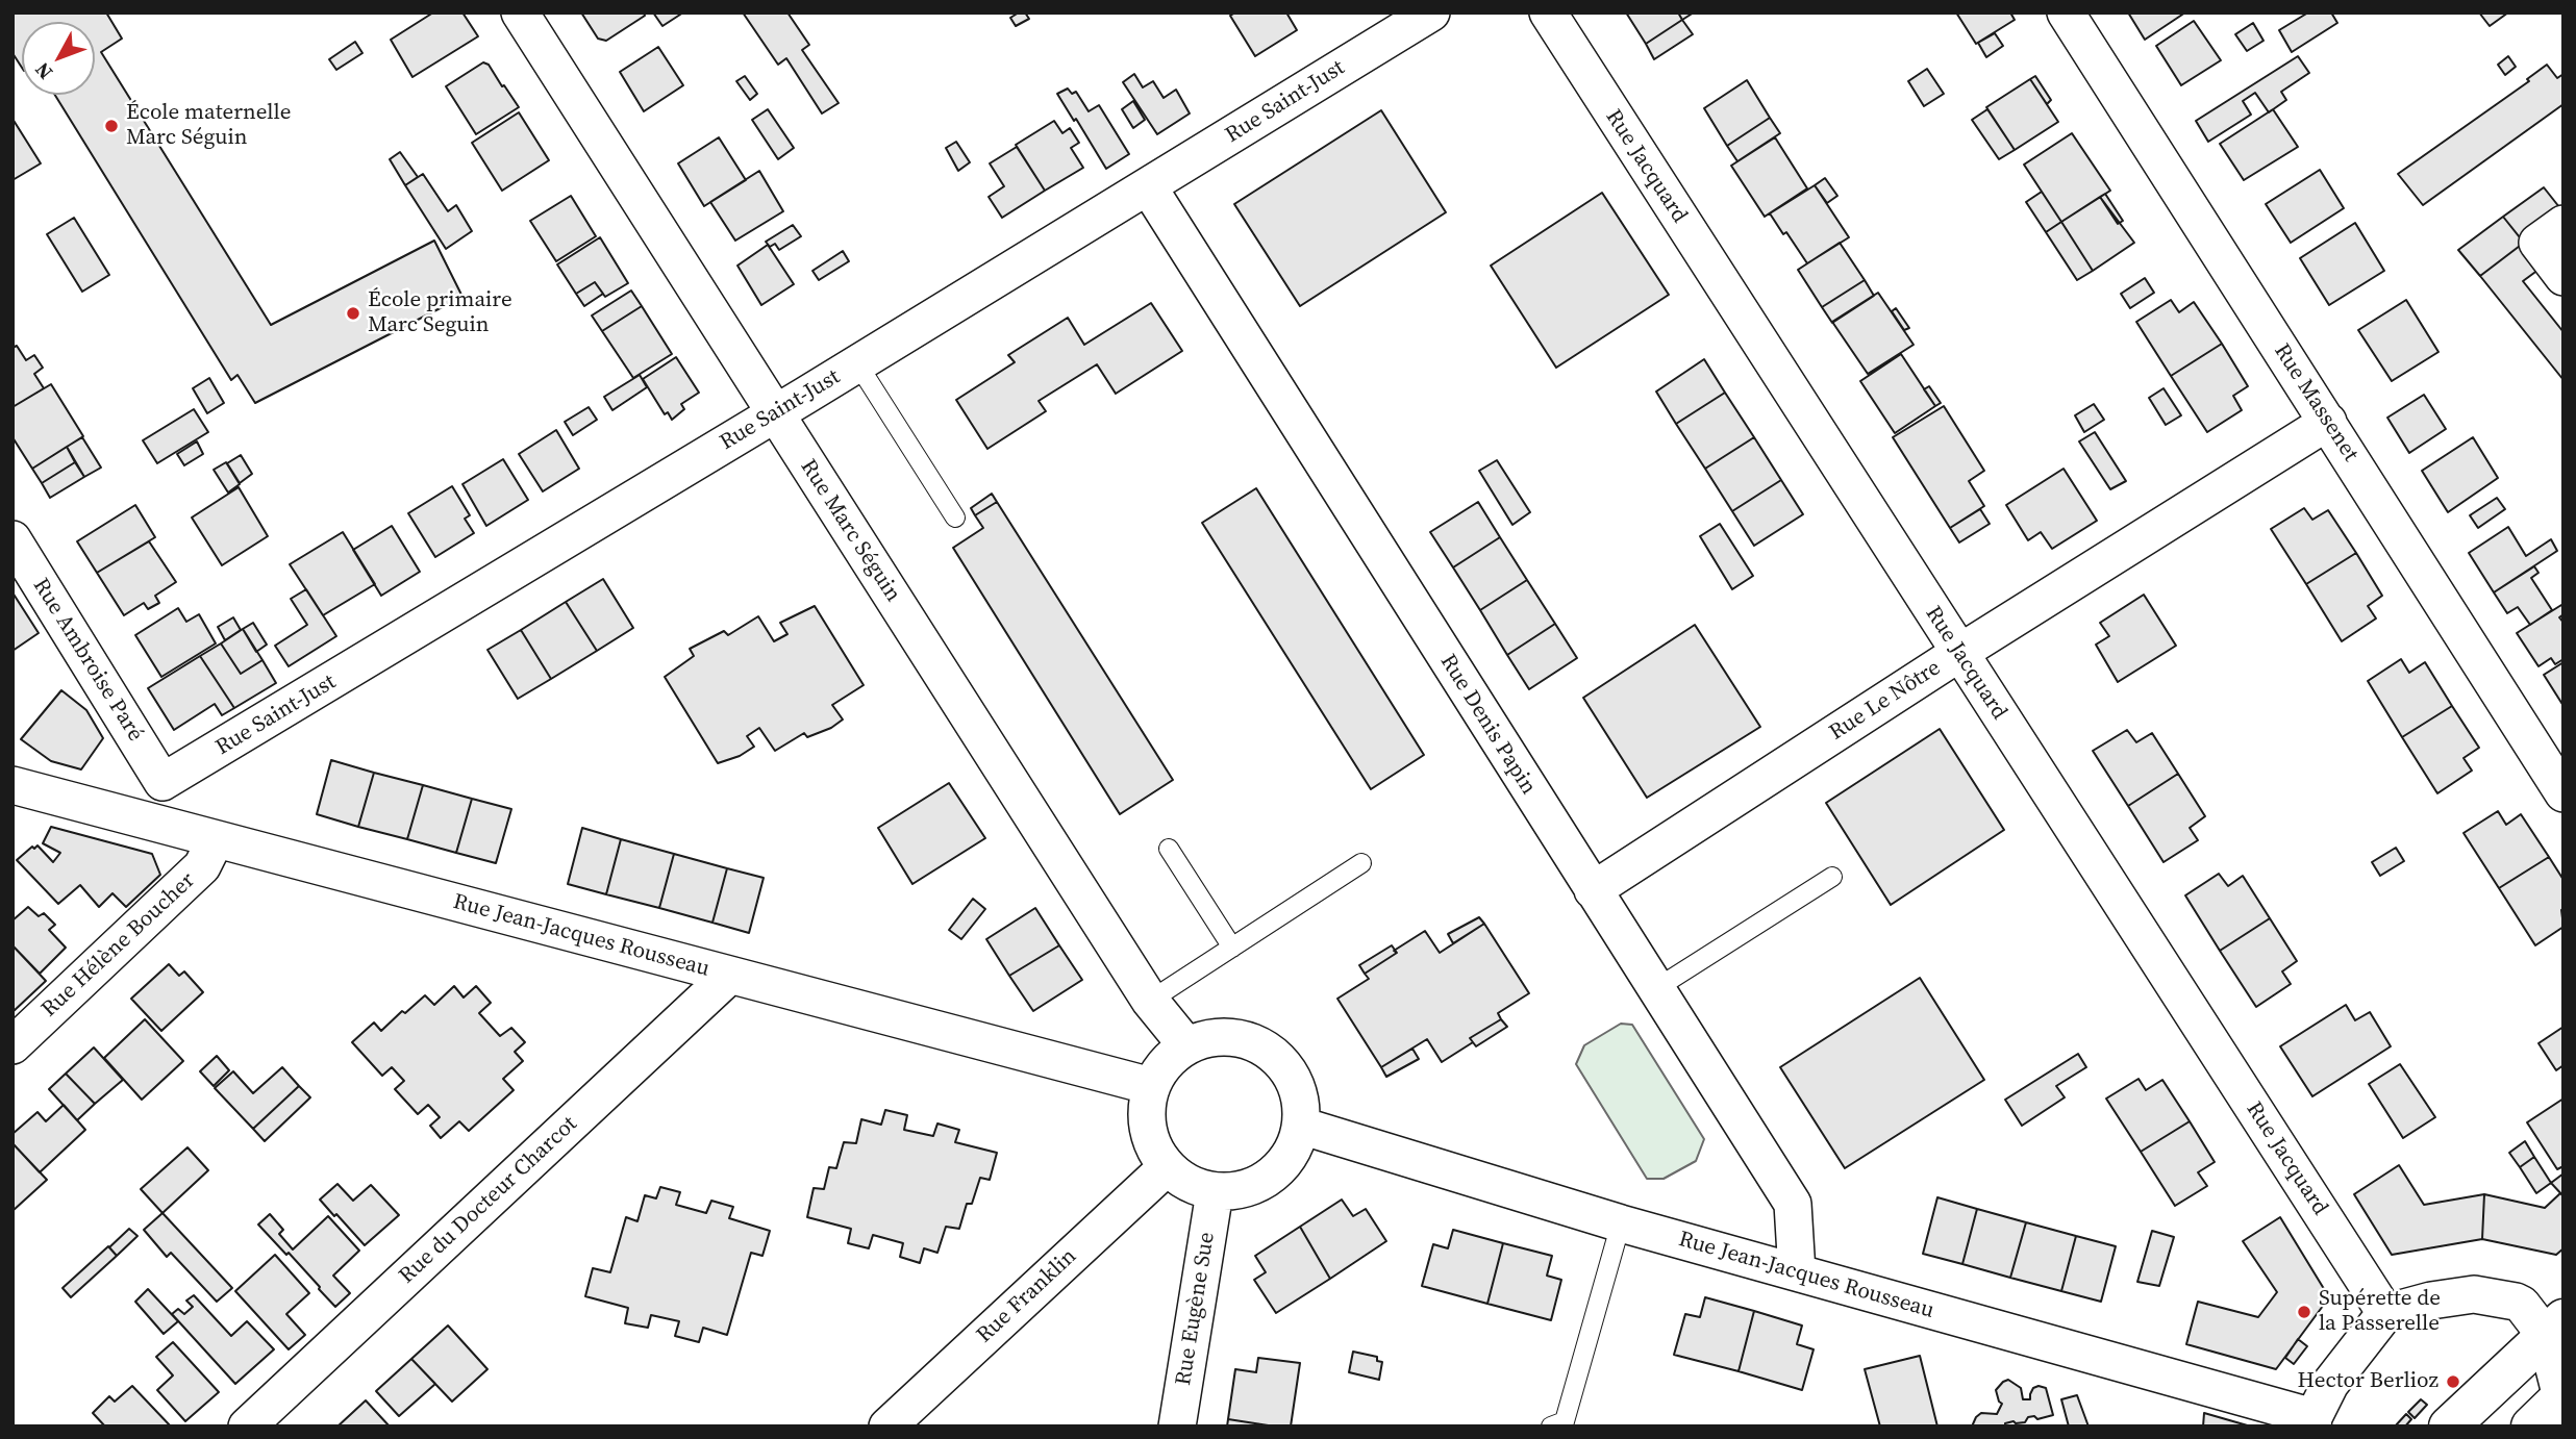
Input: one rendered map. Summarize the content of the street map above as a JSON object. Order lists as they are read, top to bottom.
{
  "streets": {
    "street": [
      "Rue Saint-Just",
      "Rue Jacquard",
      "Rue Massenet",
      "Rue Marc Séguin",
      "Rue Ambroise Paré",
      "Rue Le Nôtre",
      "Rue Denis Papin",
      "Rue Jean-Jacques Rousseau",
      "Rue Hélène Boucher",
      "Rue du Docteur Charcot",
      "Rue Franklin",
      "Rue Eugène Sue"
    ]
  },
  "crossings": [
    ["Rue Saint-Just", "Rue Marc Séguin"],
    ["Rue Saint-Just", "Rue Ambroise Paré"],
    ["Rue Saint-Just", "Rue Denis Papin"],
    ["Rue Jacquard", "Rue Le Nôtre"],
    ["Rue Massenet", "Rue Le Nôtre"],
    ["Rue Marc Séguin", "Rue Jean-Jacques Rousseau"],
    ["Rue Marc Séguin", "Rue Franklin"],
    ["Rue Marc Séguin", "Rue Eugène Sue"],
    ["Rue Le Nôtre", "Rue Denis Papin"],
    ["Rue Denis Papin", "Rue Jean-Jacques Rousseau"],
    ["Rue Jean-Jacques Rousseau", "Rue Hélène Boucher"],
    ["Rue Jean-Jacques Rousseau", "Rue du Docteur Charcot"],
    ["Rue Jean-Jacques Rousseau", "Rue Franklin"],
    ["Rue Jean-Jacques Rousseau", "Rue Eugène Sue"],
    ["Rue Franklin", "Rue Eugène Sue"]
  ],
  "places": [
    "École maternelle Marc Séguin",
    "École primaire Marc Seguin",
    "Supérette de la Passerelle",
    "Hector Berlioz"
  ],
  "north": "bottom left"
}
